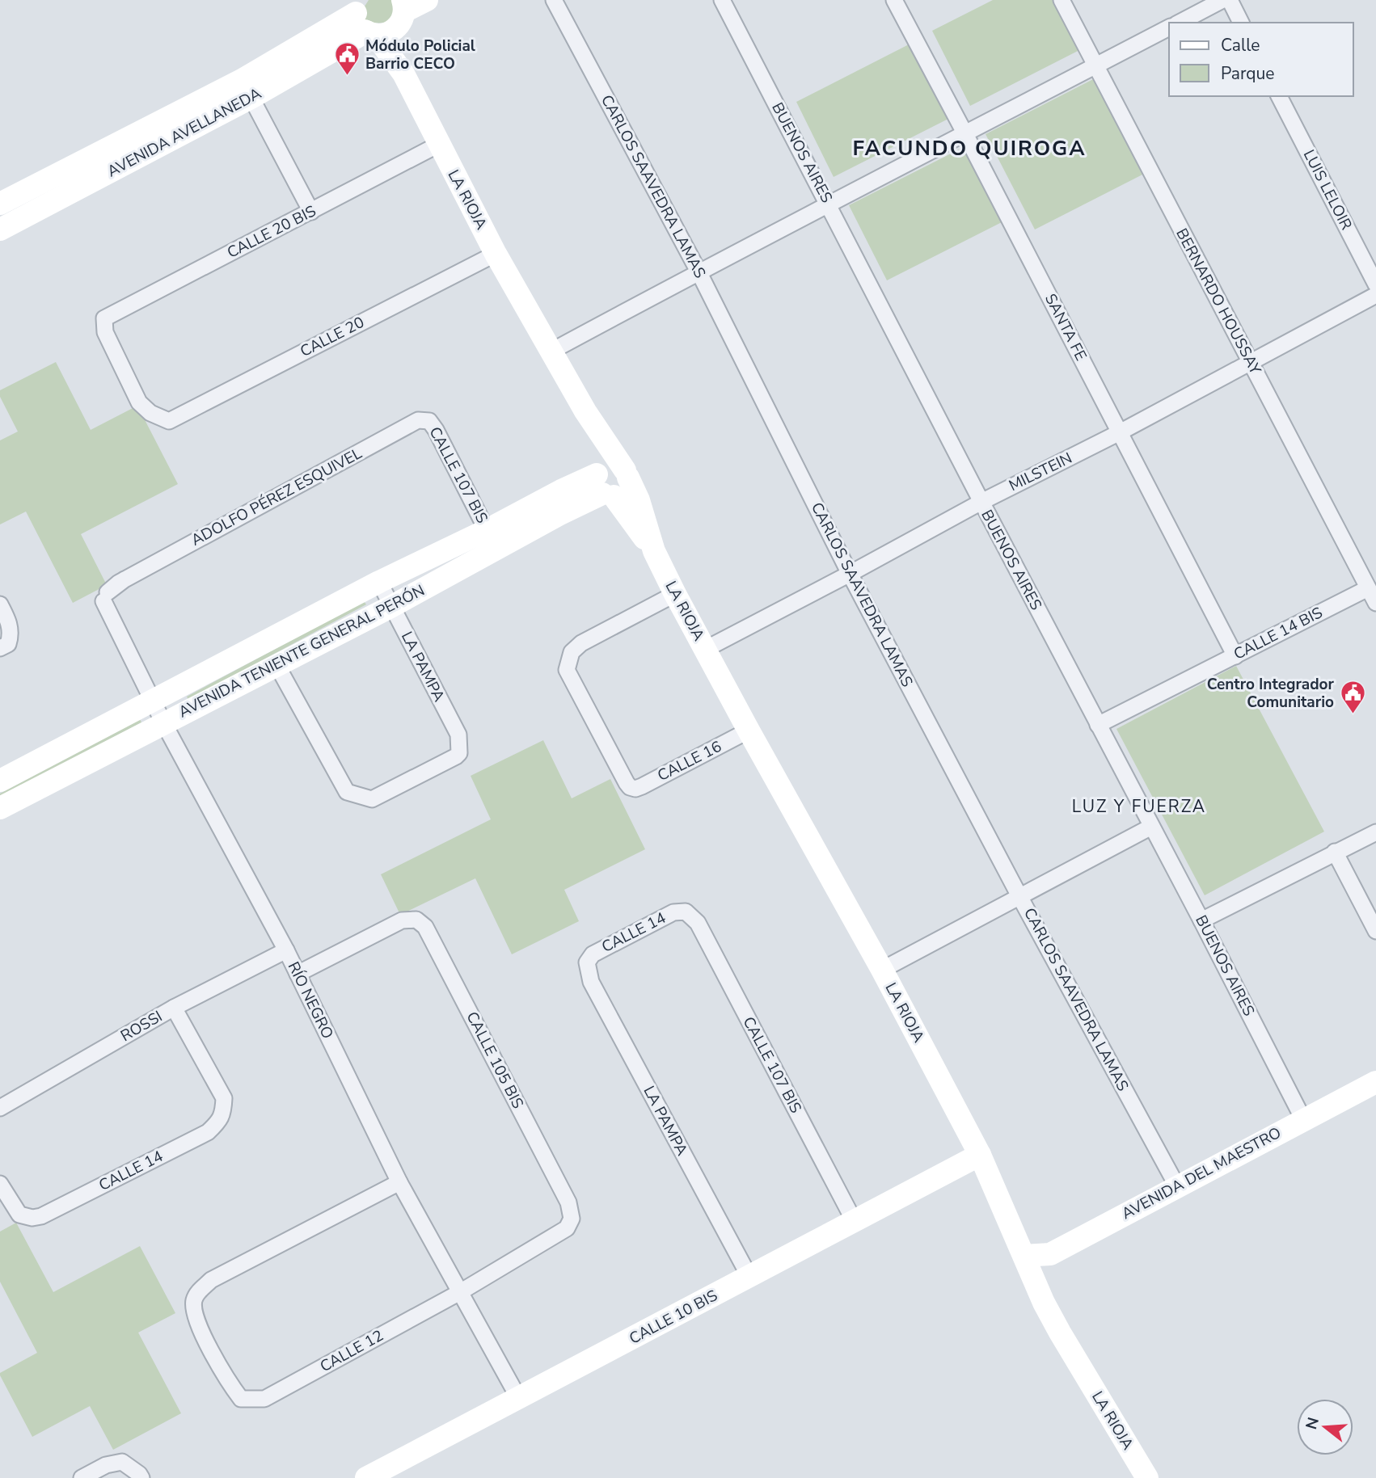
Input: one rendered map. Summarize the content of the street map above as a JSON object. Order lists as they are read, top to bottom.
{
  "streets": {
    "main road": [
      "AVENIDA AVELLANEDA",
      "LA RIOJA",
      "AVENIDA TENIENTE GENERAL PERÓN",
      "AVENIDA DEL MAESTRO",
      "CALLE 10 BIS"
    ],
    "street": [
      "BUENOS AIRES",
      "CARLOS SAAVEDRA LAMAS",
      "LUIS LELOIR",
      "CALLE 20 BIS",
      "BERNARDO HOUSSAY",
      "SANTA FE",
      "CALLE 20",
      "MILSTEIN",
      "CALLE 107 BIS",
      "ADOLFO PÉREZ ESQUIVEL",
      "CALLE 14 BIS",
      "LA PAMPA",
      "CALLE 16",
      "CALLE 14",
      "RÍO NEGRO",
      "ROSSI",
      "CALLE 105 BIS",
      "CALLE 12"
    ]
  },
  "crossings": [
    ["AVENIDA AVELLANEDA", "LA RIOJA"],
    ["BUENOS AIRES", "MILSTEIN"],
    ["BUENOS AIRES", "CALLE 14 BIS"],
    ["BUENOS AIRES", "AVENIDA DEL MAESTRO"],
    ["CARLOS SAAVEDRA LAMAS", "MILSTEIN"],
    ["CARLOS SAAVEDRA LAMAS", "AVENIDA DEL MAESTRO"],
    ["LA RIOJA", "CALLE 20 BIS"],
    ["LA RIOJA", "CALLE 20"],
    ["LA RIOJA", "MILSTEIN"],
    ["LA RIOJA", "AVENIDA TENIENTE GENERAL PERÓN"],
    ["LA RIOJA", "CALLE 16"],
    ["LA RIOJA", "AVENIDA DEL MAESTRO"],
    ["LA RIOJA", "CALLE 10 BIS"],
    ["CALLE 20 BIS", "CALLE 20"],
    ["BERNARDO HOUSSAY", "MILSTEIN"],
    ["BERNARDO HOUSSAY", "CALLE 14 BIS"],
    ["SANTA FE", "MILSTEIN"],
    ["SANTA FE", "CALLE 14 BIS"],
    ["CALLE 107 BIS", "ADOLFO PÉREZ ESQUIVEL"],
    ["CALLE 107 BIS", "AVENIDA TENIENTE GENERAL PERÓN"],
    ["CALLE 107 BIS", "CALLE 14"],
    ["CALLE 107 BIS", "CALLE 10 BIS"],
    ["AVENIDA TENIENTE GENERAL PERÓN", "LA PAMPA"],
    ["AVENIDA TENIENTE GENERAL PERÓN", "RÍO NEGRO"],
    ["LA PAMPA", "CALLE 14"],
    ["LA PAMPA", "CALLE 10 BIS"],
    ["CALLE 14", "ROSSI"],
    ["RÍO NEGRO", "ROSSI"],
    ["RÍO NEGRO", "CALLE 105 BIS"],
    ["RÍO NEGRO", "CALLE 10 BIS"],
    ["RÍO NEGRO", "CALLE 12"],
    ["CALLE 105 BIS", "CALLE 12"]
  ],
  "districts": ["FACUNDO QUIROGA", "LUZ Y FUERZA"],
  "places": {
    "public building": ["Módulo Policial Barrio CECO", "Centro Integrador Comunitario"]
  },
  "legend": ["Calle", "Parque"],
  "north": "left"
}
